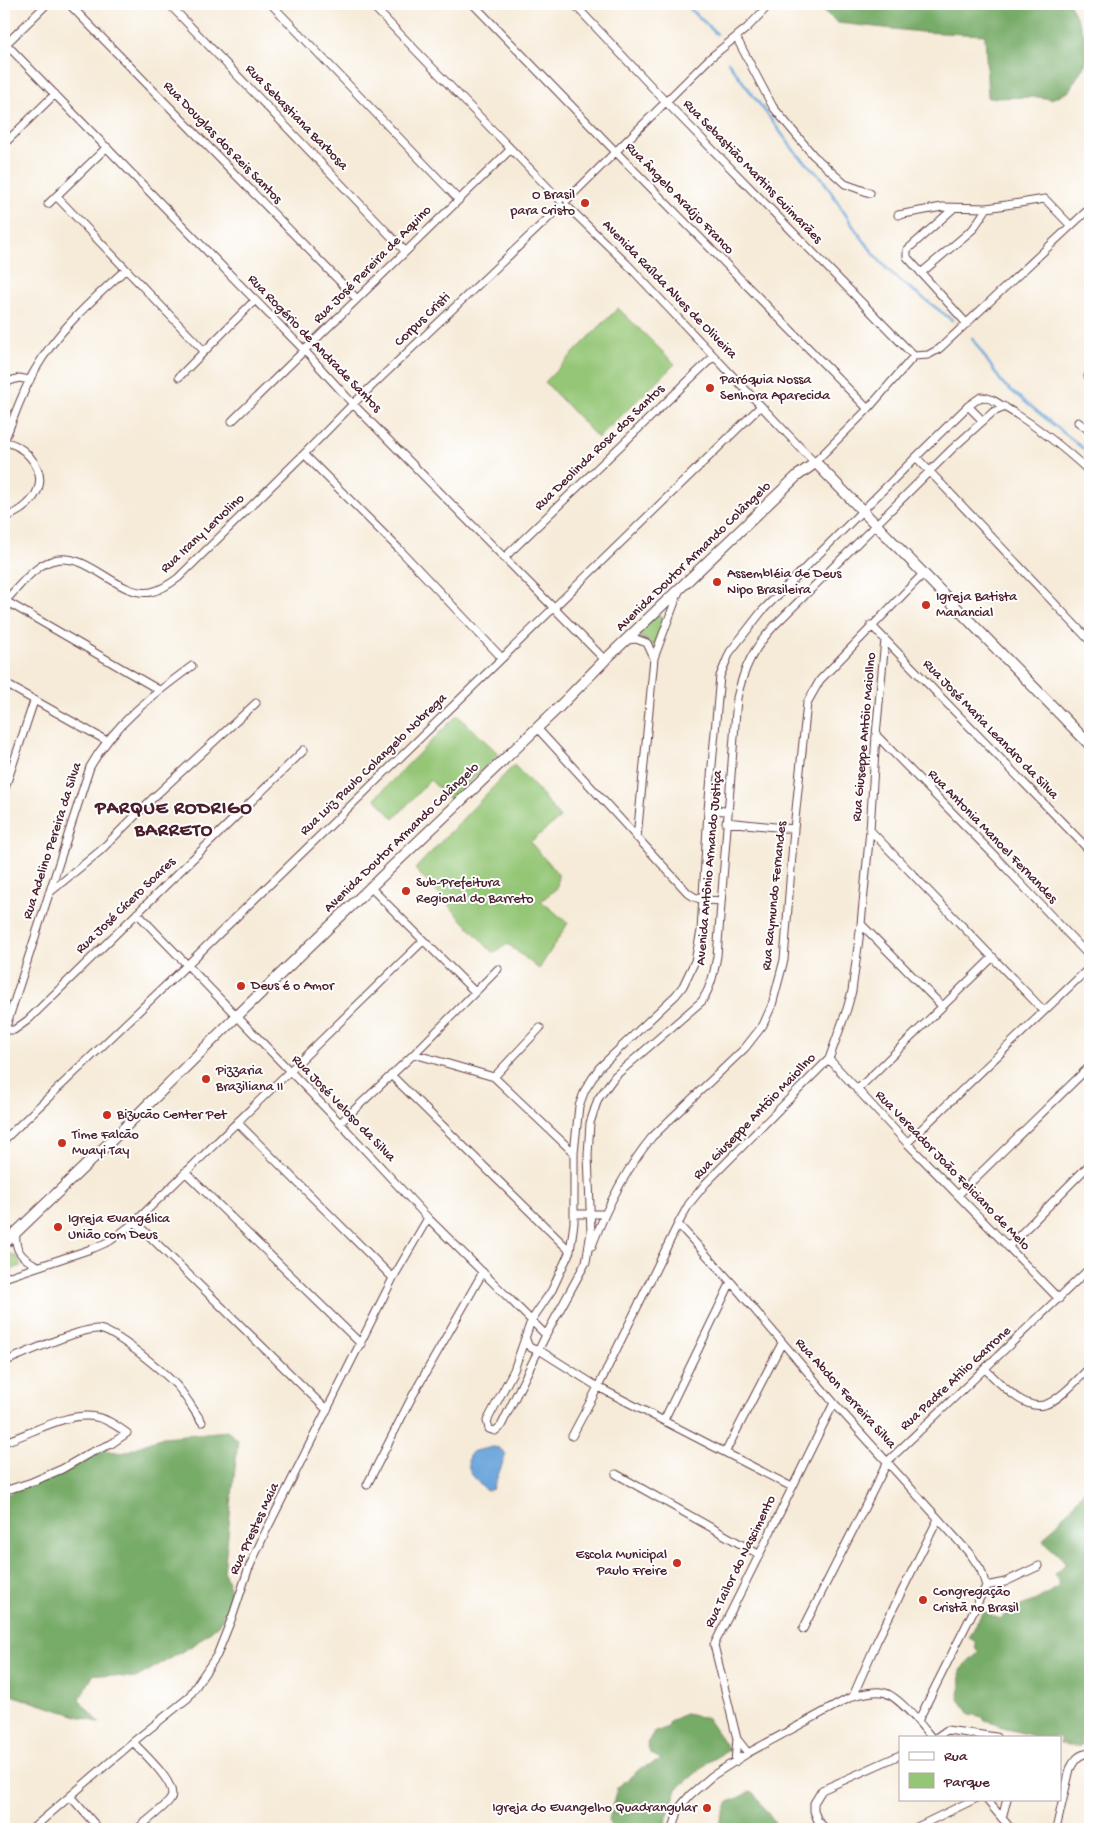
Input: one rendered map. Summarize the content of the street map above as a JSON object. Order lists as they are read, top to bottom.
{
  "streets": {
    "street": [
      "Rua Sebastiana Barbosa",
      "Rua Douglas dos Reis Santos",
      "Rua Sebastião Martins Guimarães",
      "Rua Ângelo Araújo Franco",
      "Rua José Pereira de Aquino",
      "Avenida Raílda Alves de Oliveira",
      "Corpus Cristi",
      "Rua Rogério de Andrade Santos",
      "Rua Deolinda Rosa dos Santos",
      "Rua Irany Lervolino",
      "Avenida Doutor Armando Colângelo",
      "Rua José Maria Leandro da Silva",
      "Rua Giuseppe Antôio Maiollno",
      "Rua Luiz Paulo Colangelo Nobrega",
      "Rua Antonia Manoel Fernandes",
      "Rua Adelino Pereira da Silva",
      "Avenida Antônio Armando Justiça",
      "Rua Raymundo Fernandes",
      "Rua José Cícero Soares",
      "Rua José Veloso da Silva",
      "Rua Vereador João Feliciano de Melo",
      "Rua Padre Atilio Garrone",
      "Rua Abdon Ferreira Silva",
      "Rua Prestes Maia",
      "Rua Tailor do Nascimento"
    ]
  },
  "crossings": [
    ["Rua Sebastiana Barbosa", "Rua José Pereira de Aquino"],
    ["Rua Douglas dos Reis Santos", "Rua José Pereira de Aquino"],
    ["Rua Sebastião Martins Guimarães", "Corpus Cristi"],
    ["Rua Sebastião Martins Guimarães", "Avenida Doutor Armando Colângelo"],
    ["Rua Ângelo Araújo Franco", "Corpus Cristi"],
    ["Rua Ângelo Araújo Franco", "Avenida Doutor Armando Colângelo"],
    ["Rua José Pereira de Aquino", "Avenida Raílda Alves de Oliveira"],
    ["Rua José Pereira de Aquino", "Rua Rogério de Andrade Santos"],
    ["Avenida Raílda Alves de Oliveira", "Corpus Cristi"],
    ["Avenida Raílda Alves de Oliveira", "Rua Deolinda Rosa dos Santos"],
    ["Avenida Raílda Alves de Oliveira", "Avenida Doutor Armando Colângelo"],
    ["Avenida Raílda Alves de Oliveira", "Rua Luiz Paulo Colangelo Nobrega"],
    ["Avenida Raílda Alves de Oliveira", "Avenida Antônio Armando Justiça"],
    ["Avenida Raílda Alves de Oliveira", "Rua Raymundo Fernandes"],
    ["Corpus Cristi", "Rua Rogério de Andrade Santos"],
    ["Corpus Cristi", "Rua Irany Lervolino"],
    ["Rua Rogério de Andrade Santos", "Rua Deolinda Rosa dos Santos"],
    ["Rua Rogério de Andrade Santos", "Avenida Doutor Armando Colângelo"],
    ["Rua Rogério de Andrade Santos", "Rua Luiz Paulo Colangelo Nobrega"],
    ["Avenida Doutor Armando Colângelo", "Rua José Veloso da Silva"],
    ["Rua José Maria Leandro da Silva", "Rua Giuseppe Antôio Maiollno"],
    ["Rua José Maria Leandro da Silva", "Rua Raymundo Fernandes"],
    ["Rua Giuseppe Antôio Maiollno", "Rua Antonia Manoel Fernandes"],
    ["Rua Giuseppe Antôio Maiollno", "Rua Vereador João Feliciano de Melo"],
    ["Rua Giuseppe Antôio Maiollno", "Rua Abdon Ferreira Silva"],
    ["Rua Luiz Paulo Colangelo Nobrega", "Rua José Veloso da Silva"],
    ["Rua Adelino Pereira da Silva", "Rua José Cícero Soares"],
    ["Avenida Antônio Armando Justiça", "Rua Raymundo Fernandes"],
    ["Avenida Antônio Armando Justiça", "Rua José Veloso da Silva"],
    ["Rua José Cícero Soares", "Rua José Veloso da Silva"],
    ["Rua José Veloso da Silva", "Rua Prestes Maia"],
    ["Rua Vereador João Feliciano de Melo", "Rua Padre Atilio Garrone"],
    ["Rua Padre Atilio Garrone", "Rua Abdon Ferreira Silva"],
    ["Rua Abdon Ferreira Silva", "Rua Tailor do Nascimento"]
  ],
  "districts": ["PARQUE RODRIGO BARRETO"],
  "places": [
    "O Brasil para Cristo",
    "Paróquia Nossa Senhora Aparecida",
    "Assembléia de Deus Nipo Brasileira",
    "Igreja Batista Manancial",
    "Sub-Prefeitura Regional do Barreto",
    "Deus é o Amor",
    "Pizzaria Braziliana II",
    "Bizucão Center Pet",
    "Time Falcão Muayi Tay",
    "Igreja Evangélica União com Deus",
    "Escola Municipal Paulo Freire",
    "Congregação Cristã no Brasil",
    "Igreja do Evangelho Quadrangular"
  ],
  "legend": ["Rua", "Parque"]
}
